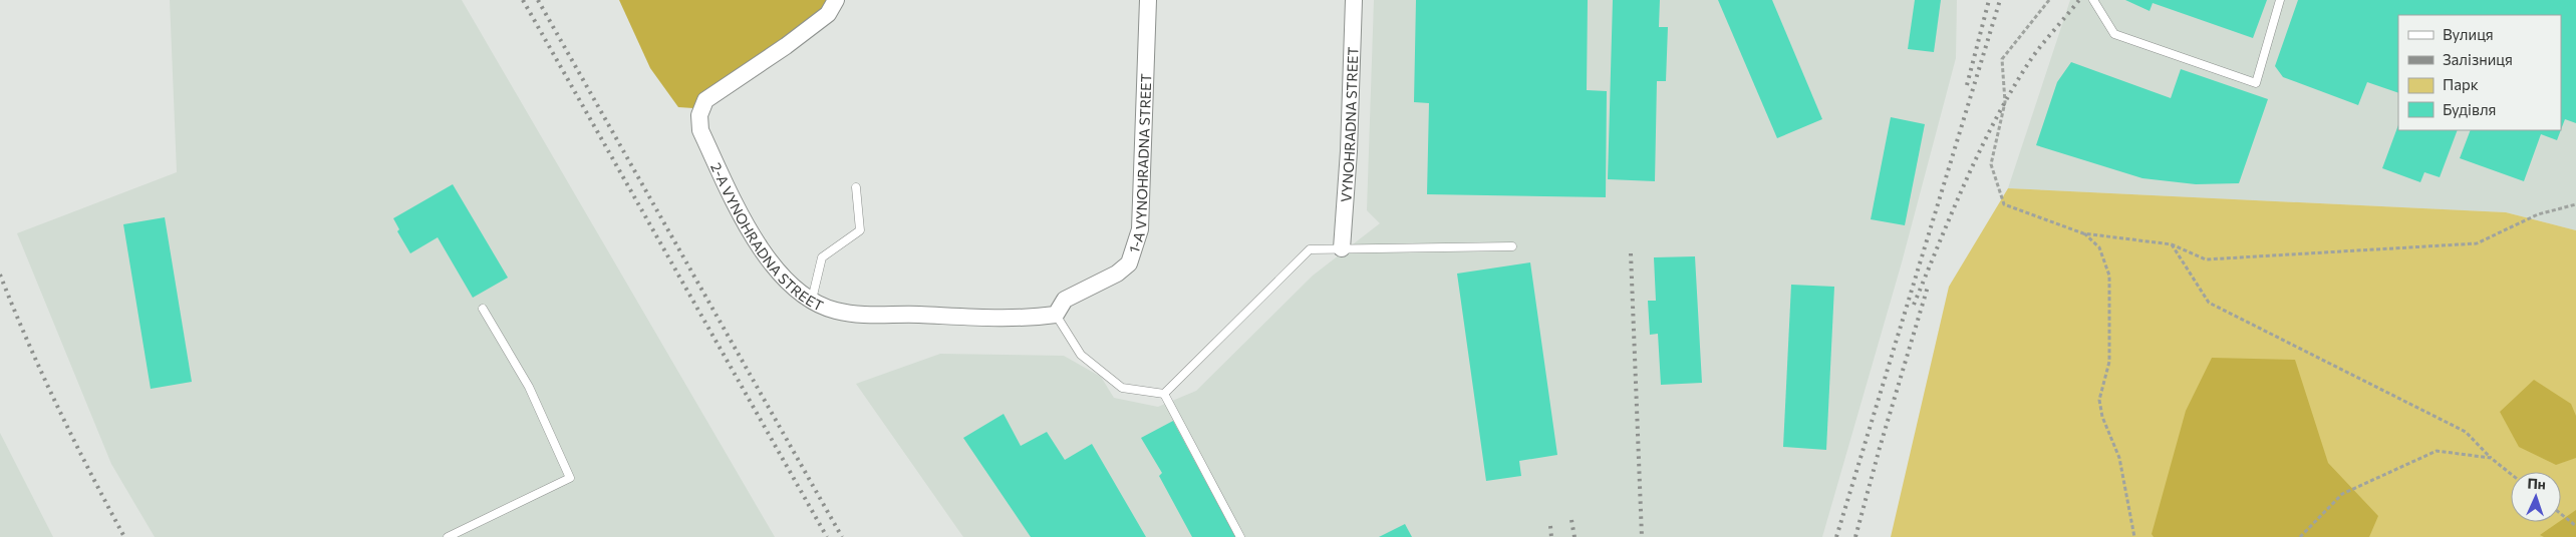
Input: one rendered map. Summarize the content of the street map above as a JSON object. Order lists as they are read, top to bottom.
{
  "streets": {
    "street": ["VYNOHRADNA STREET", "1-A VYNOHRADNA STREET", "2-A VYNOHRADNA STREET"]
  },
  "crossings": [
    ["1-A VYNOHRADNA STREET", "2-A VYNOHRADNA STREET"]
  ],
  "legend": [
    "Вулиця",
    "Залізниця",
    "Парк",
    "Будівля"
  ],
  "north": "top"
}
